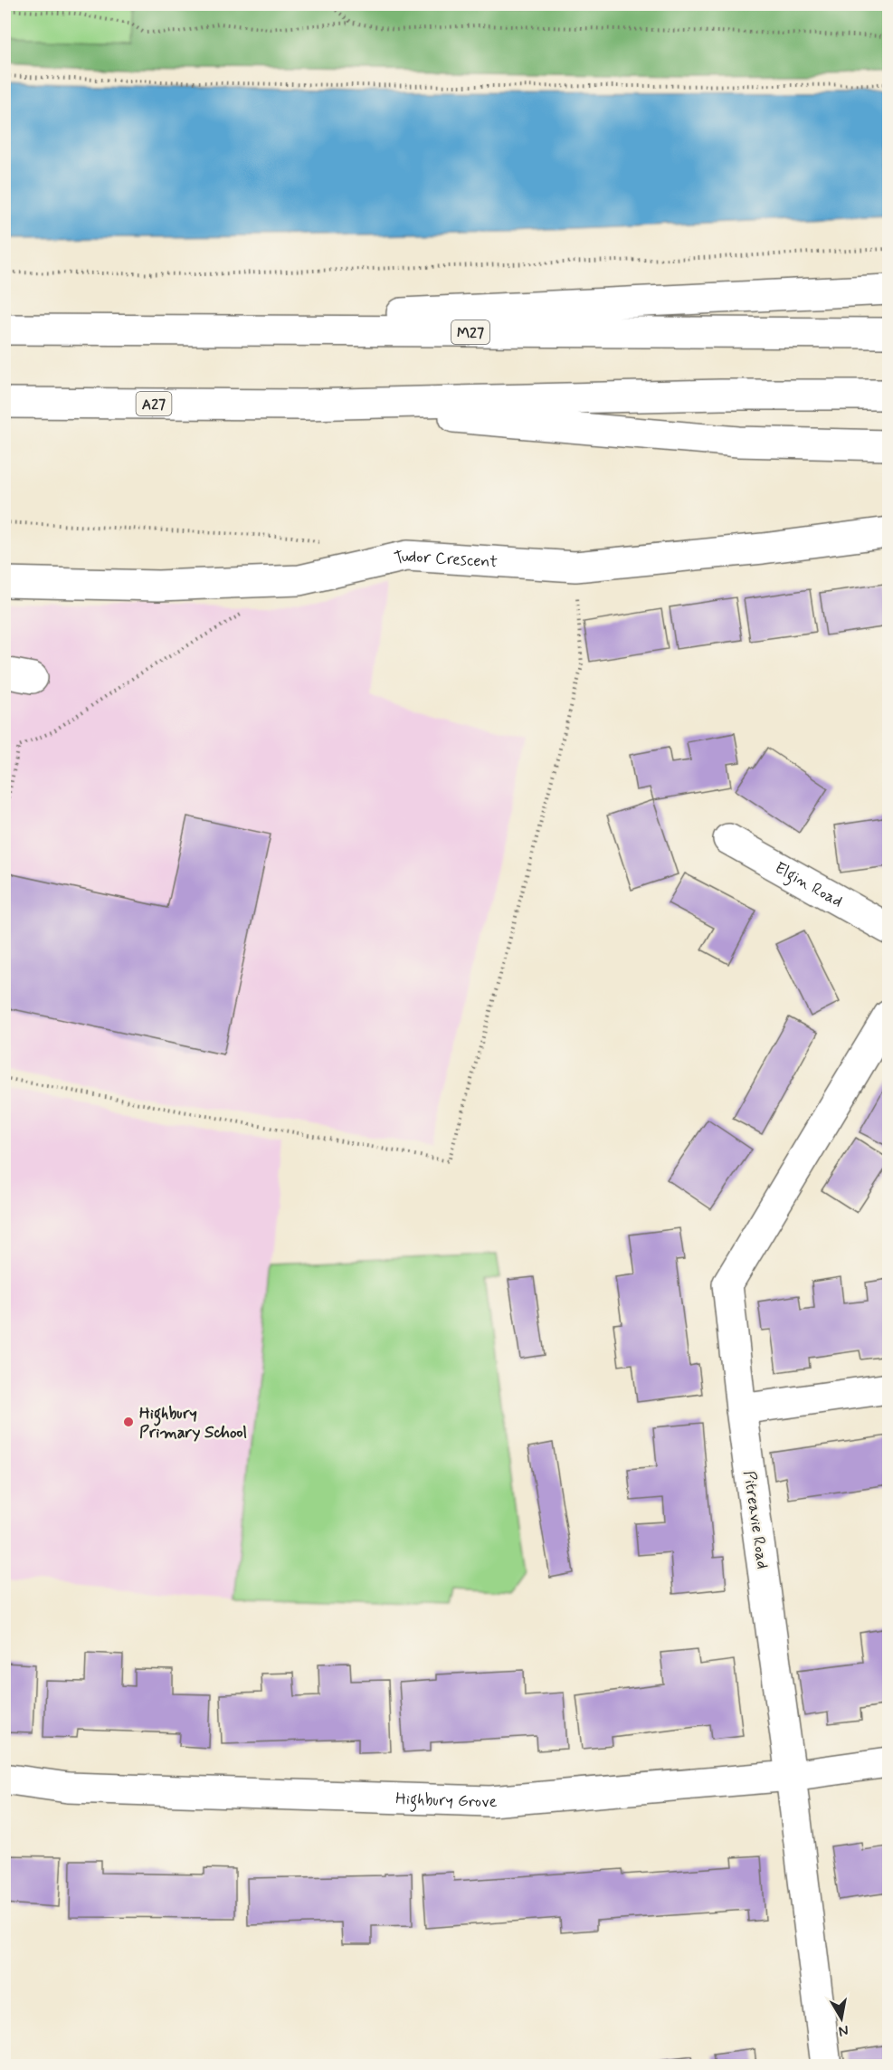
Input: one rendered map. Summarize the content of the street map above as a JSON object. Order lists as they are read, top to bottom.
{
  "streets": {
    "main road": [
      "M27",
      "A27",
      "Tudor Crescent",
      "Elgin Road",
      "Pitreavie Road",
      "Highbury Grove"
    ]
  },
  "crossings": [
    ["Pitreavie Road", "Highbury Grove"]
  ],
  "places": ["Highbury Primary School"],
  "north": "bottom"
}
